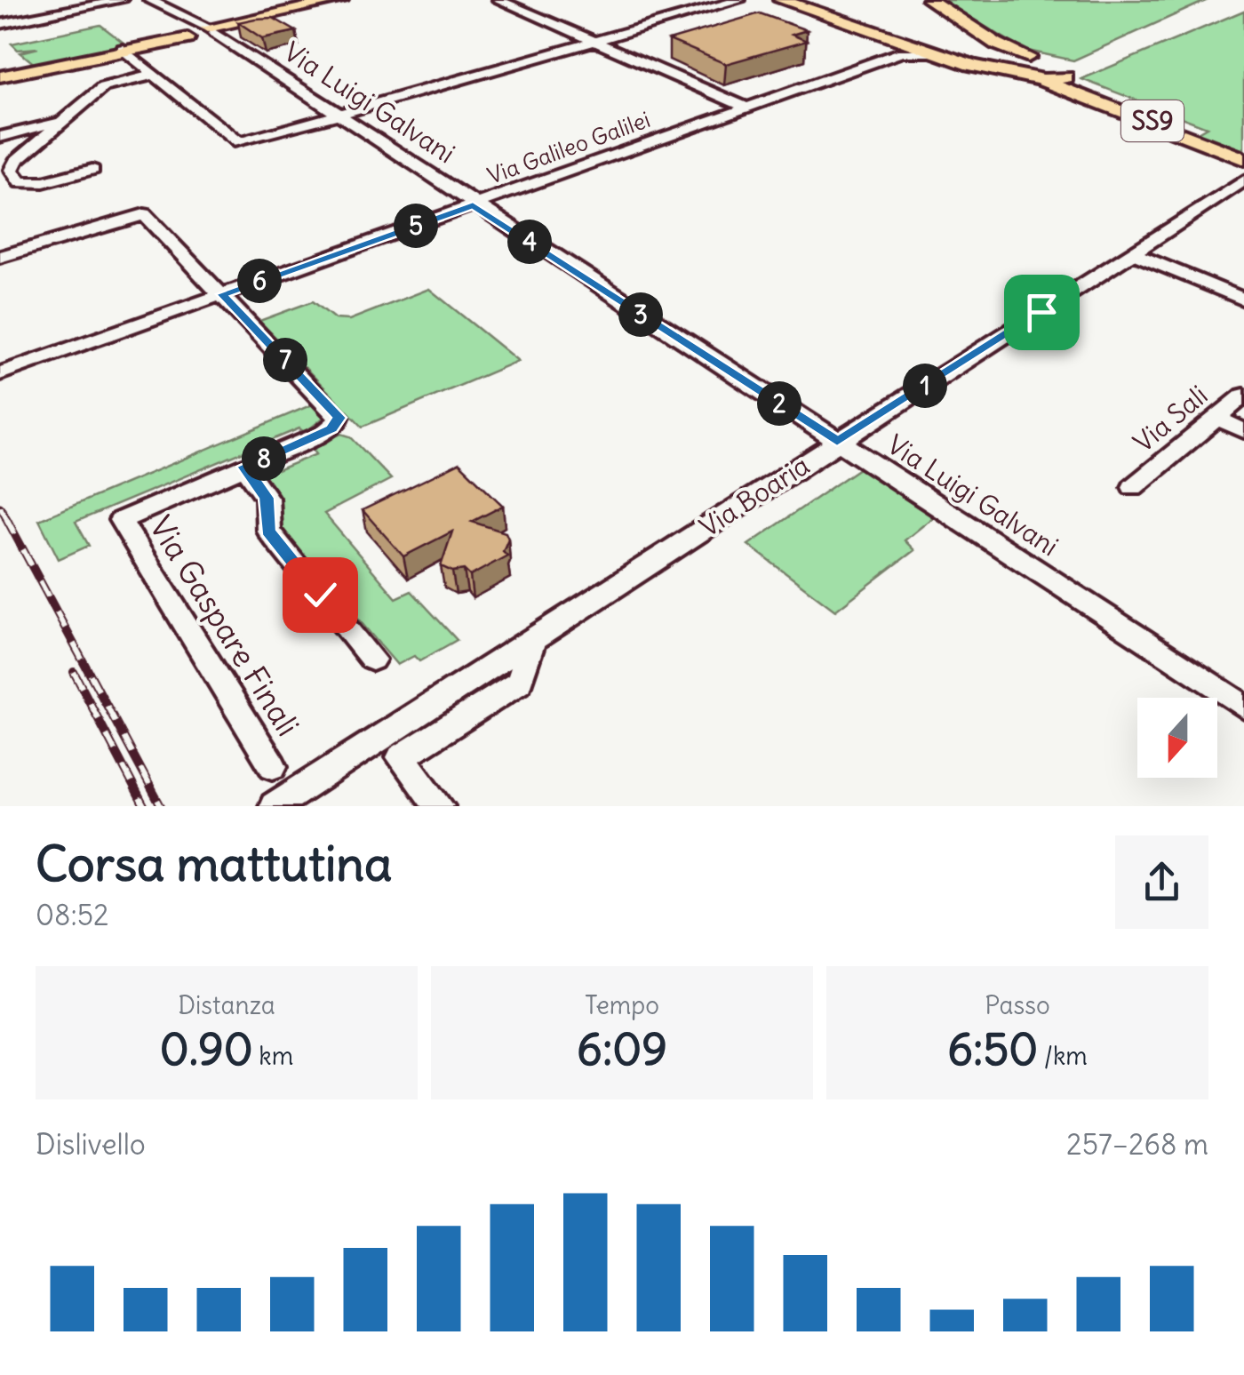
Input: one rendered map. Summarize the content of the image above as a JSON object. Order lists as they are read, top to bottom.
{
  "streets": {
    "main road": ["SS9"],
    "street": [
      "Via Luigi Galvani",
      "Via Galileo Galilei",
      "Via Sali",
      "Via Boaria",
      "Via Gaspare Finali"
    ]
  },
  "crossings": [
    ["Via Luigi Galvani", "Via Galileo Galilei"],
    ["Via Luigi Galvani", "Via Boaria"]
  ],
  "north": "bottom",
  "page": {
    "pins": [
      "5",
      "4",
      "6",
      "3",
      "7",
      "1",
      "2",
      "8"
    ],
    "heading": ["Corsa mattutina", "08:52"],
    "stats": [
      ["Distanza", "0.90 km"],
      ["Tempo", "6:09"],
      ["Passo", "6:50 /km"]
    ],
    "chart": ["Dislivello", "257–268 m"]
  }
}
